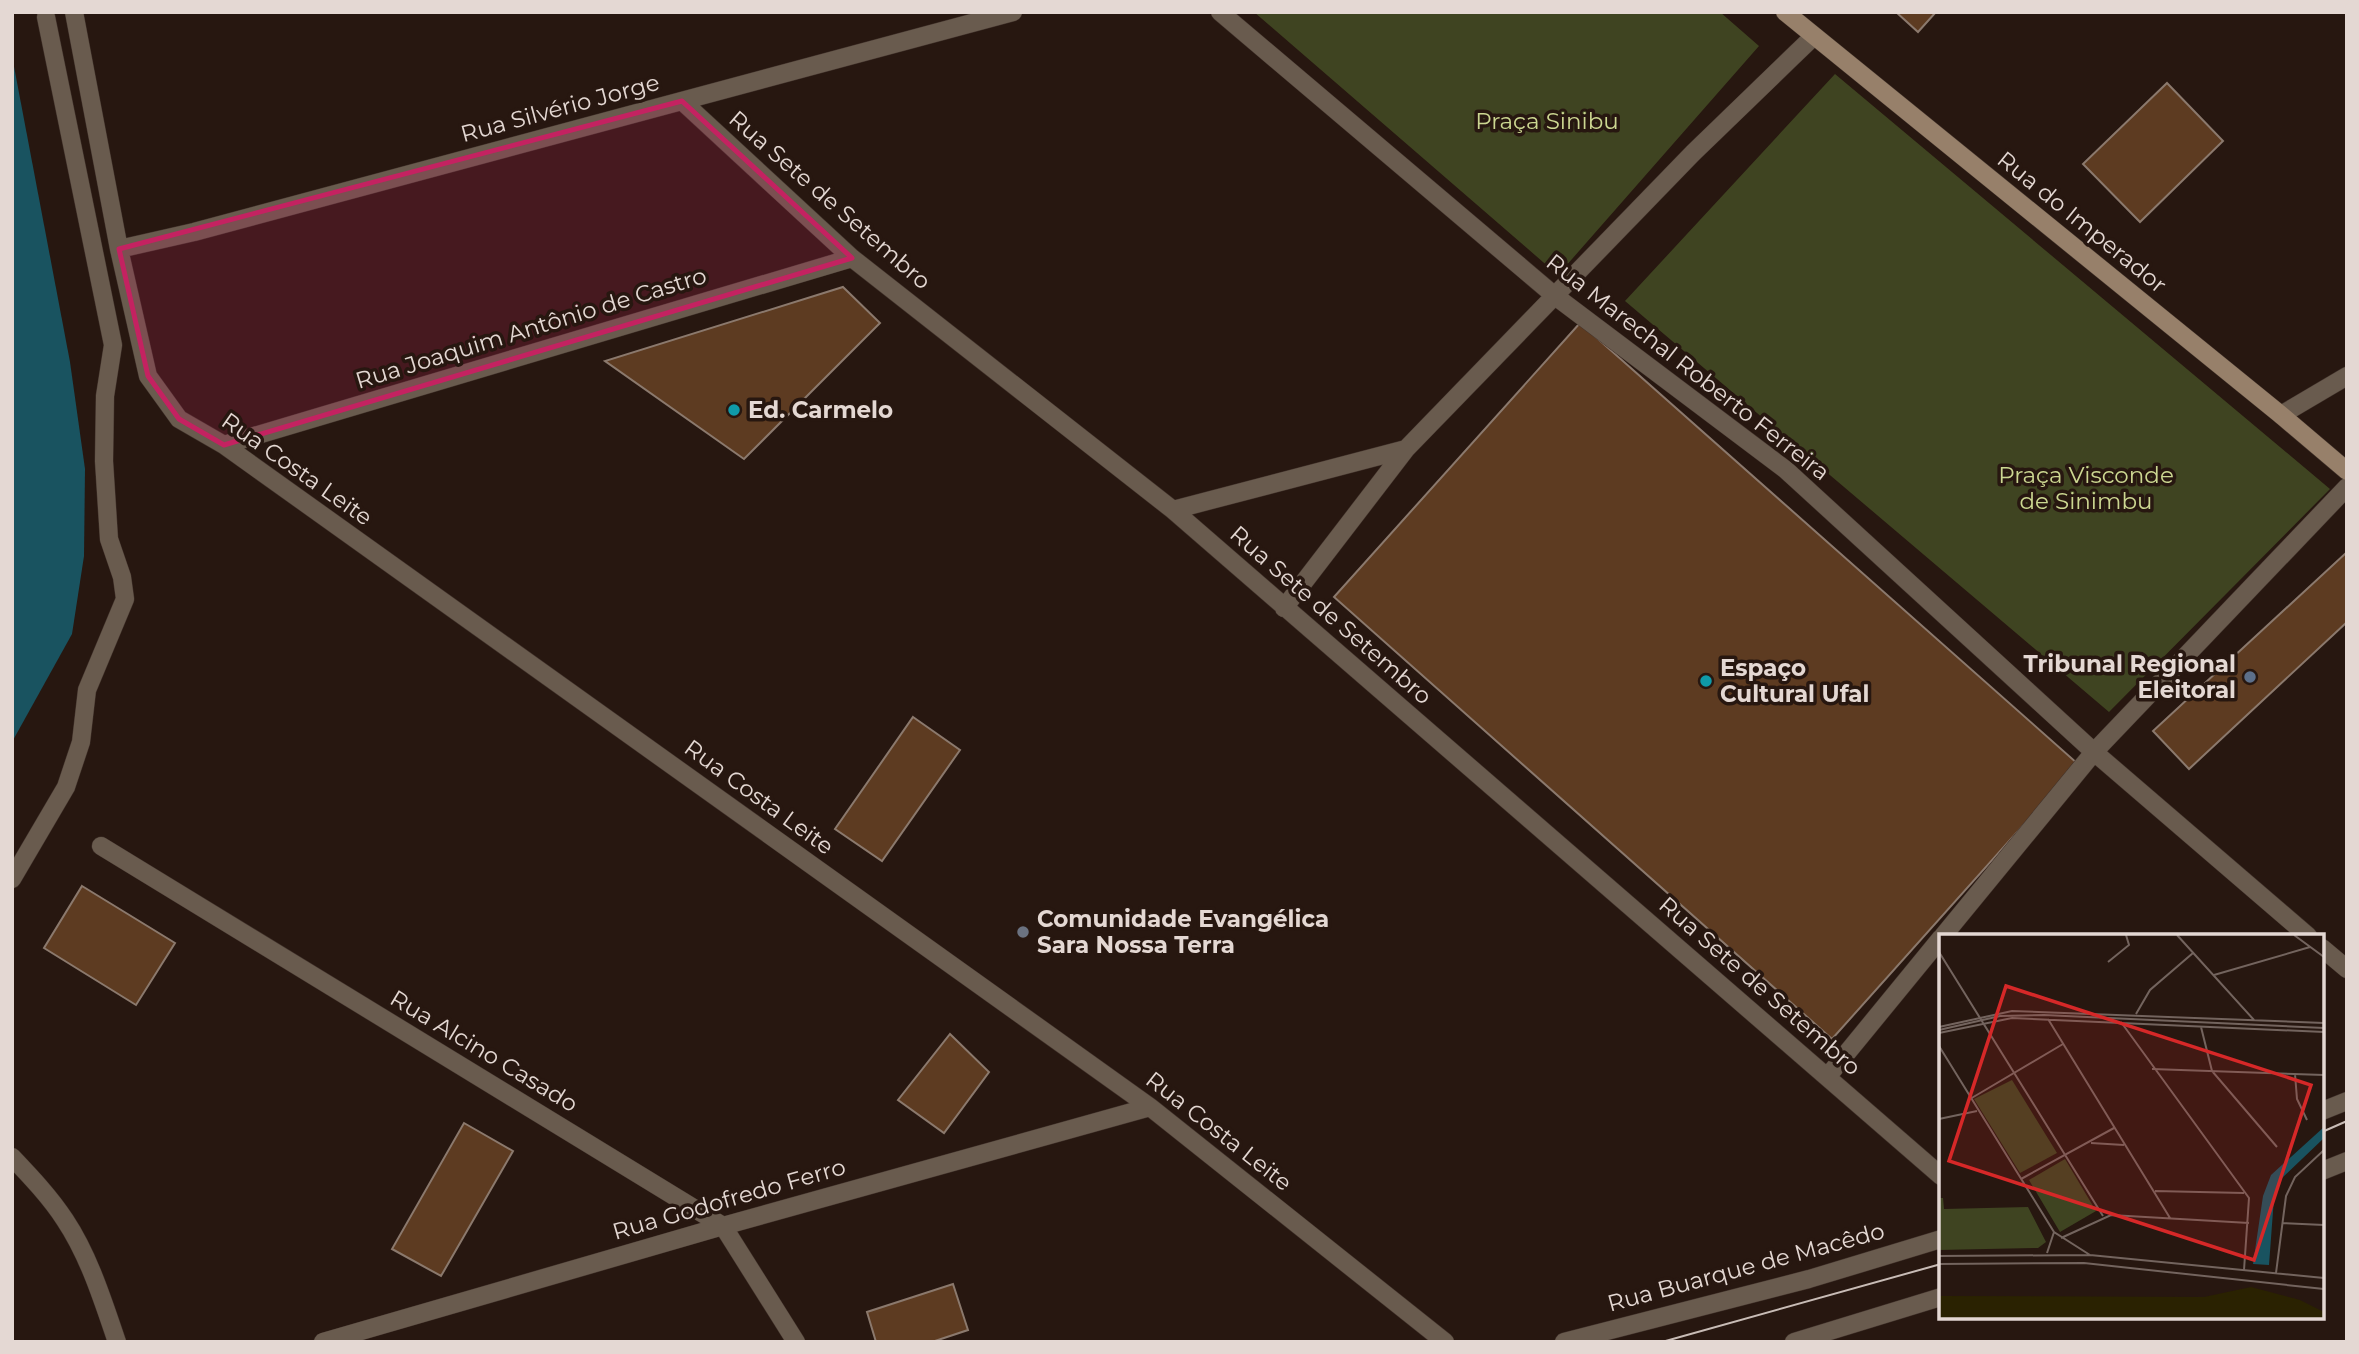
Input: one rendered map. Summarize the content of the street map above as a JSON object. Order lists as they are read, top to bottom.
{
  "streets": {
    "main road": ["Rua do Imperador"],
    "street": [
      "Rua Silvério Jorge",
      "Rua Sete de Setembro",
      "Rua Joaquim Antônio de Castro",
      "Rua Marechal Roberto Ferreira",
      "Rua Costa Leite",
      "Rua Alcino Casado",
      "Rua Godofredo Ferro",
      "Rua Buarque de Macêdo"
    ]
  },
  "crossings": [
    ["Rua Silvério Jorge", "Rua Sete de Setembro"],
    ["Rua Silvério Jorge", "Rua Costa Leite"],
    ["Rua Sete de Setembro", "Rua Joaquim Antônio de Castro"],
    ["Rua Joaquim Antônio de Castro", "Rua Costa Leite"],
    ["Rua Costa Leite", "Rua Godofredo Ferro"],
    ["Rua Alcino Casado", "Rua Godofredo Ferro"]
  ],
  "parks": ["Praça Sinibu", "Praça Visconde de Sinimbu"],
  "places": [
    "Ed. Carmelo",
    "Tribunal Regional Eleitoral",
    "Espaço Cultural Ufal",
    "Comunidade Evangélica Sara Nossa Terra"
  ]
}
